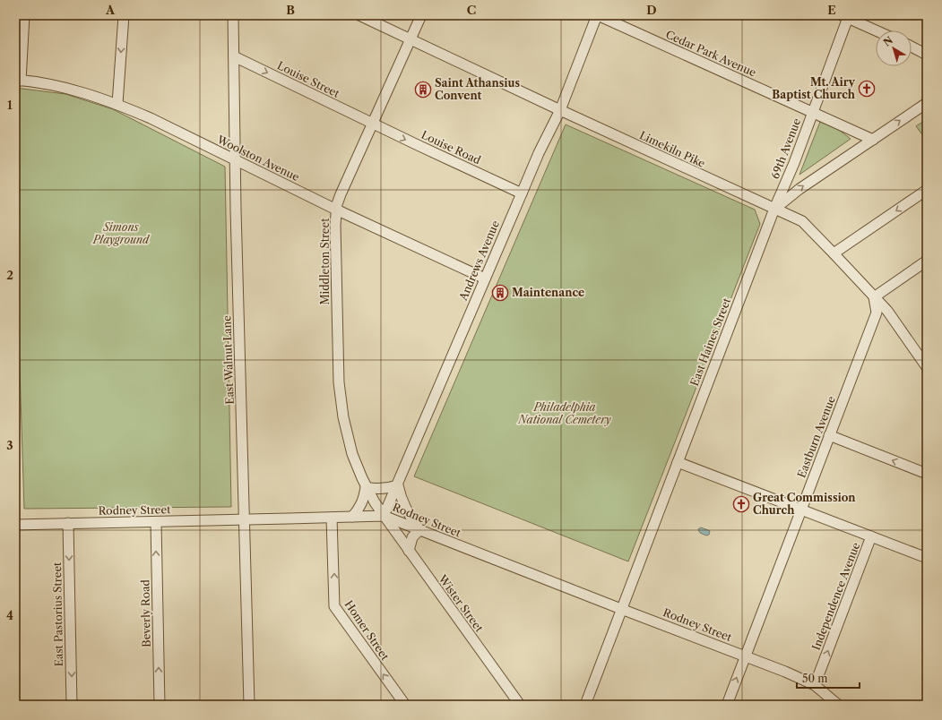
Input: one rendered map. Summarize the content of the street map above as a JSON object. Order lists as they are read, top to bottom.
{
  "streets": {
    "street": [
      "Cedar Park Avenue",
      "Louise Street",
      "Louise Road",
      "69th Avenue",
      "Limekiln Pike",
      "Woolston Avenue",
      "Andrews Avenue",
      "Middleton Street",
      "East Haines Street",
      "East Walnut Lane",
      "Eastburn Avenue",
      "Rodney Street",
      "Independence Avenue",
      "Wister Street",
      "Beverly Road",
      "East Pastorius Street",
      "Homer Street"
    ]
  },
  "crossings": [
    ["Cedar Park Avenue", "69th Avenue"],
    ["Cedar Park Avenue", "Andrews Avenue"],
    ["Louise Street", "Louise Road"],
    ["Louise Street", "Middleton Street"],
    ["Louise Street", "East Walnut Lane"],
    ["Louise Road", "Andrews Avenue"],
    ["Louise Road", "Middleton Street"],
    ["69th Avenue", "Limekiln Pike"],
    ["69th Avenue", "East Haines Street"],
    ["Limekiln Pike", "Andrews Avenue"],
    ["Limekiln Pike", "Middleton Street"],
    ["Limekiln Pike", "East Haines Street"],
    ["Limekiln Pike", "Eastburn Avenue"],
    ["Woolston Avenue", "Andrews Avenue"],
    ["Woolston Avenue", "Middleton Street"],
    ["Woolston Avenue", "East Walnut Lane"],
    ["Andrews Avenue", "Middleton Street"],
    ["Andrews Avenue", "Rodney Street"],
    ["Andrews Avenue", "Wister Street"],
    ["Middleton Street", "Rodney Street"],
    ["Middleton Street", "Wister Street"],
    ["East Haines Street", "Rodney Street"],
    ["East Walnut Lane", "Rodney Street"],
    ["Eastburn Avenue", "Rodney Street"],
    ["Rodney Street", "Independence Avenue"],
    ["Rodney Street", "Wister Street"],
    ["Rodney Street", "Beverly Road"],
    ["Rodney Street", "East Pastorius Street"],
    ["Rodney Street", "Homer Street"]
  ],
  "one_way": [
    "Louise Street",
    "Louise Road",
    "Independence Avenue",
    "Beverly Road",
    "East Pastorius Street",
    "Homer Street"
  ],
  "parks": ["Simons Playground", "Philadelphia National Cemetery"],
  "places": {
    "church": ["Mt. Airy Baptist Church", "Great Commission Church"],
    "building": ["Saint Athansius Convent", "Maintenance"]
  },
  "scale_bar": "50 m",
  "north": "top left",
  "grid": {
    "columns": [
      "A",
      "B",
      "C",
      "D",
      "E"
    ],
    "rows": [
      "1",
      "2",
      "3",
      "4"
    ]
  }
}
